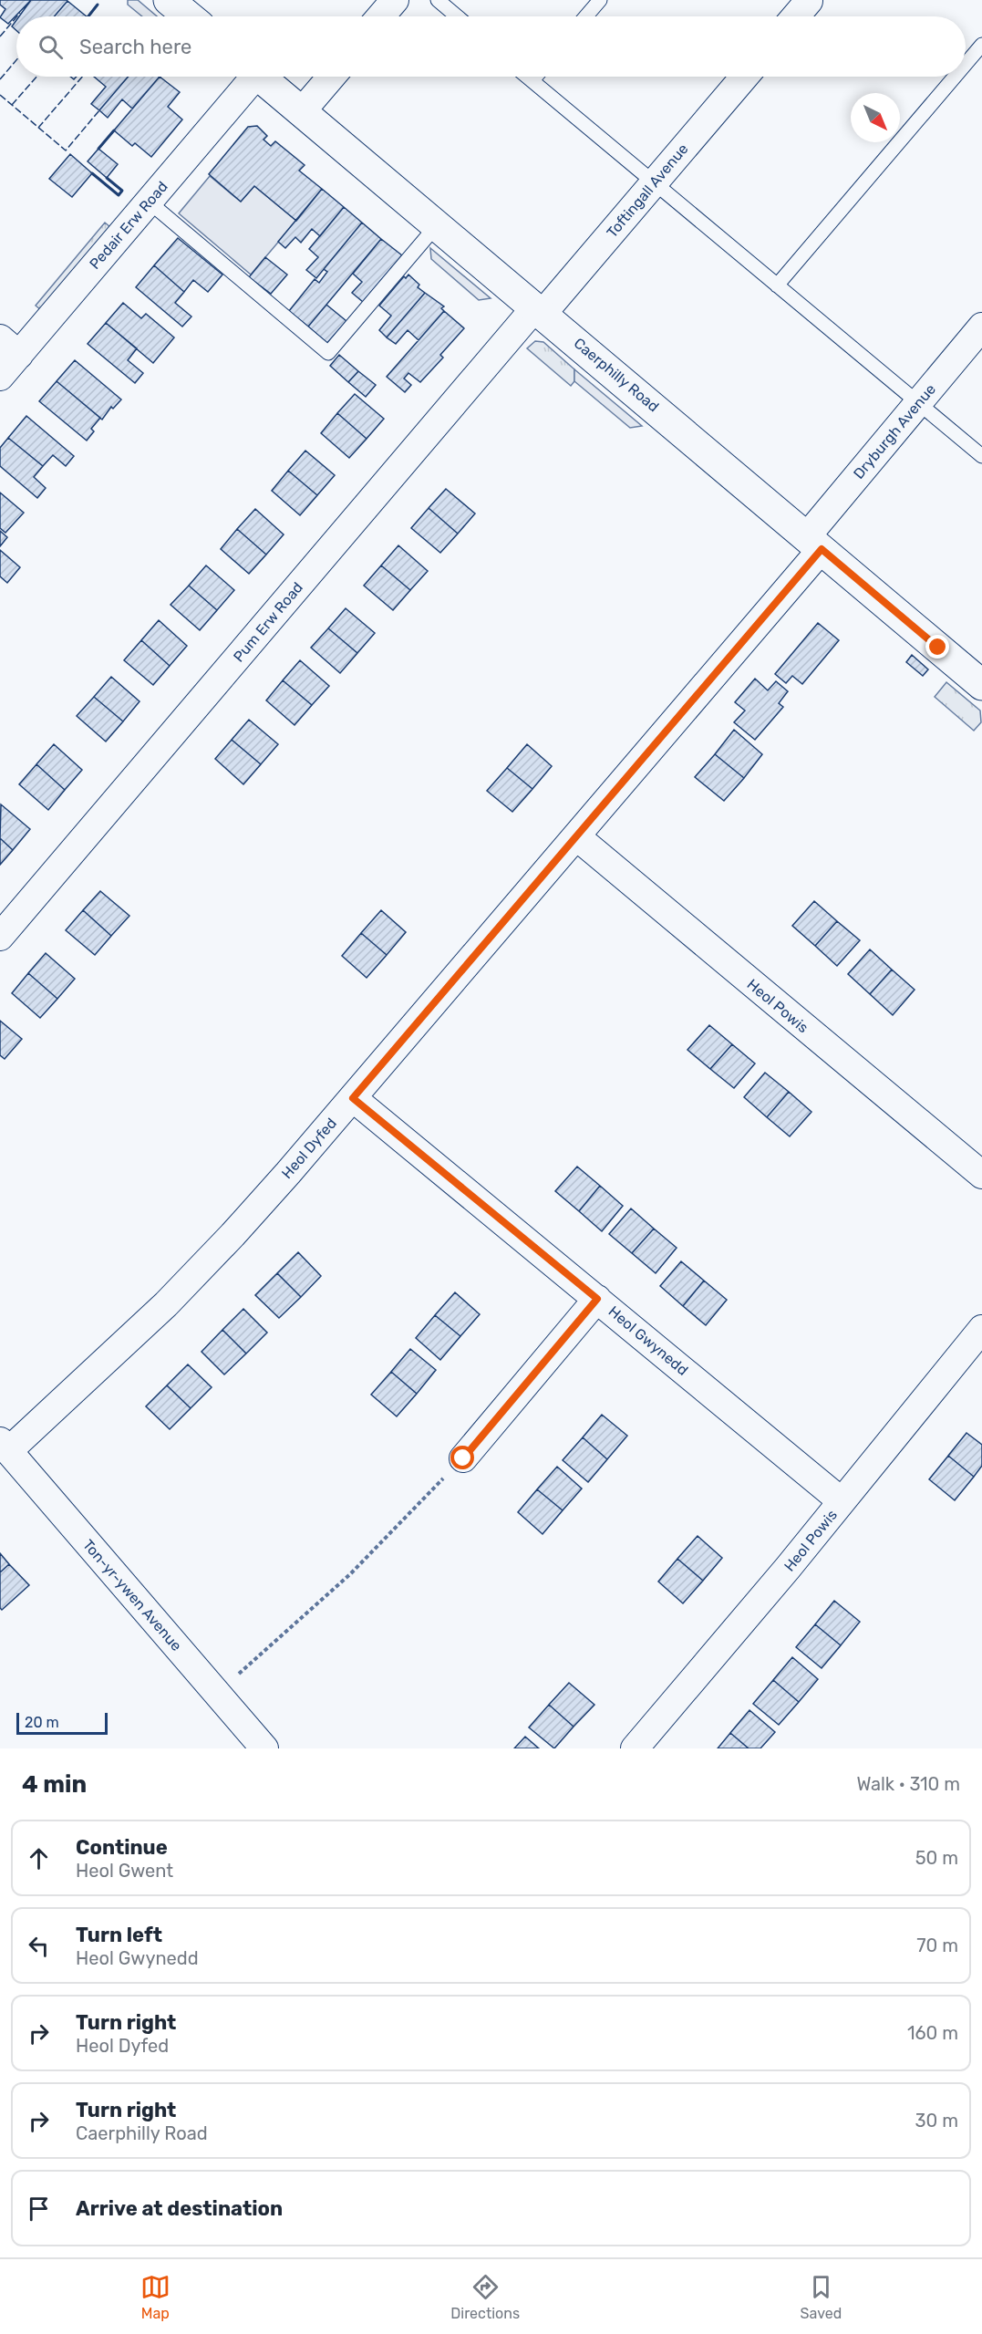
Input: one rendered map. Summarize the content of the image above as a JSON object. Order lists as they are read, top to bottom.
{
  "streets": {
    "main road": ["Caerphilly Road"],
    "street": [
      "Toftingall Avenue",
      "Pedair Erw Road",
      "Dryburgh Avenue",
      "Pum Erw Road",
      "Heol Powis",
      "Heol Dyfed",
      "Heol Gwynedd",
      "Ton-yr-ywen Avenue"
    ]
  },
  "crossings": [
    ["Toftingall Avenue", "Caerphilly Road"],
    ["Toftingall Avenue", "Pum Erw Road"],
    ["Caerphilly Road", "Dryburgh Avenue"],
    ["Caerphilly Road", "Pum Erw Road"],
    ["Caerphilly Road", "Heol Dyfed"],
    ["Dryburgh Avenue", "Heol Dyfed"],
    ["Heol Powis", "Heol Dyfed"],
    ["Heol Powis", "Heol Gwynedd"],
    ["Heol Dyfed", "Heol Gwynedd"],
    ["Heol Dyfed", "Ton-yr-ywen Avenue"]
  ],
  "scale_bar": "20 m",
  "north": "bottom right",
  "page": {
    "search": "Search here",
    "scale": "20 m",
    "heading": ["4 min", "Walk · 310 m"],
    "list": [
      ["Continue", "Heol Gwent", "50 m"],
      ["Turn left", "Heol Gwynedd", "70 m"],
      ["Turn right", "Heol Dyfed", "160 m"],
      ["Turn right", "Caerphilly Road", "30 m"],
      "Arrive at destination"
    ],
    "nav": ["Map", "Directions", "Saved"]
  }
}
